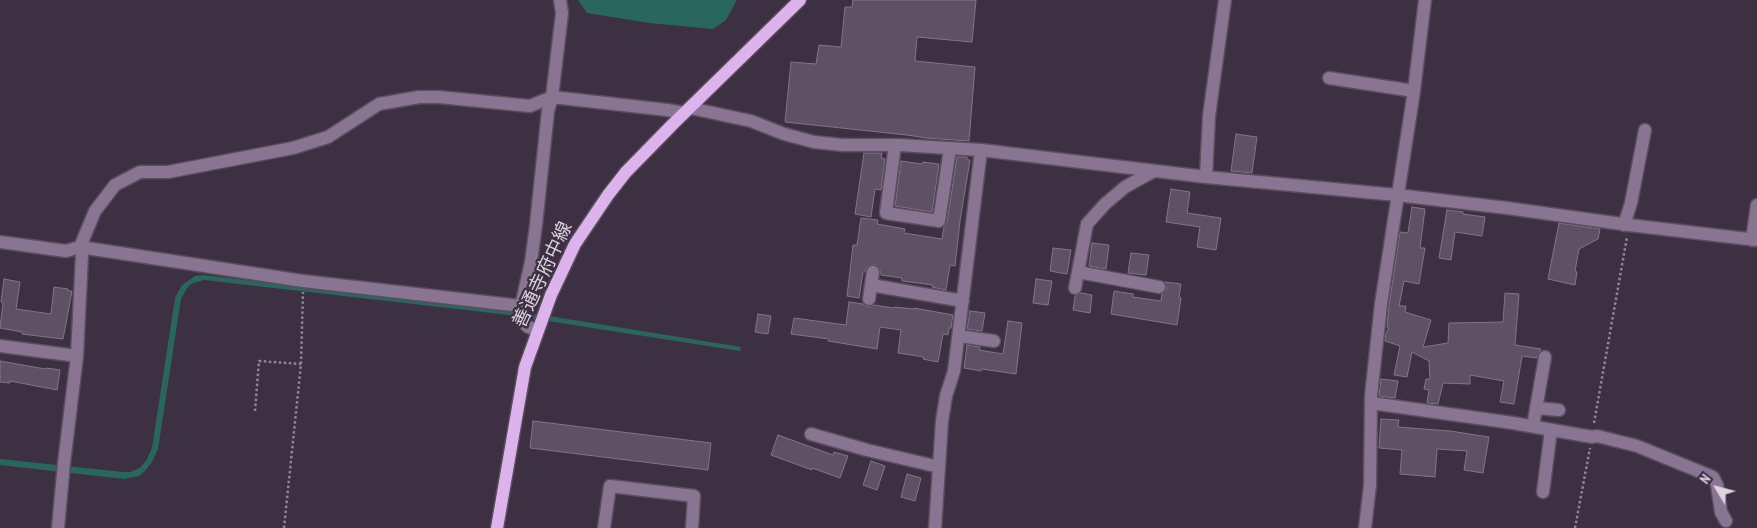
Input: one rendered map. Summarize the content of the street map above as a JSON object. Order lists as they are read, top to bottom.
{
  "streets": {
    "main road": ["善通寺府中線"]
  },
  "north": "top left"
}
